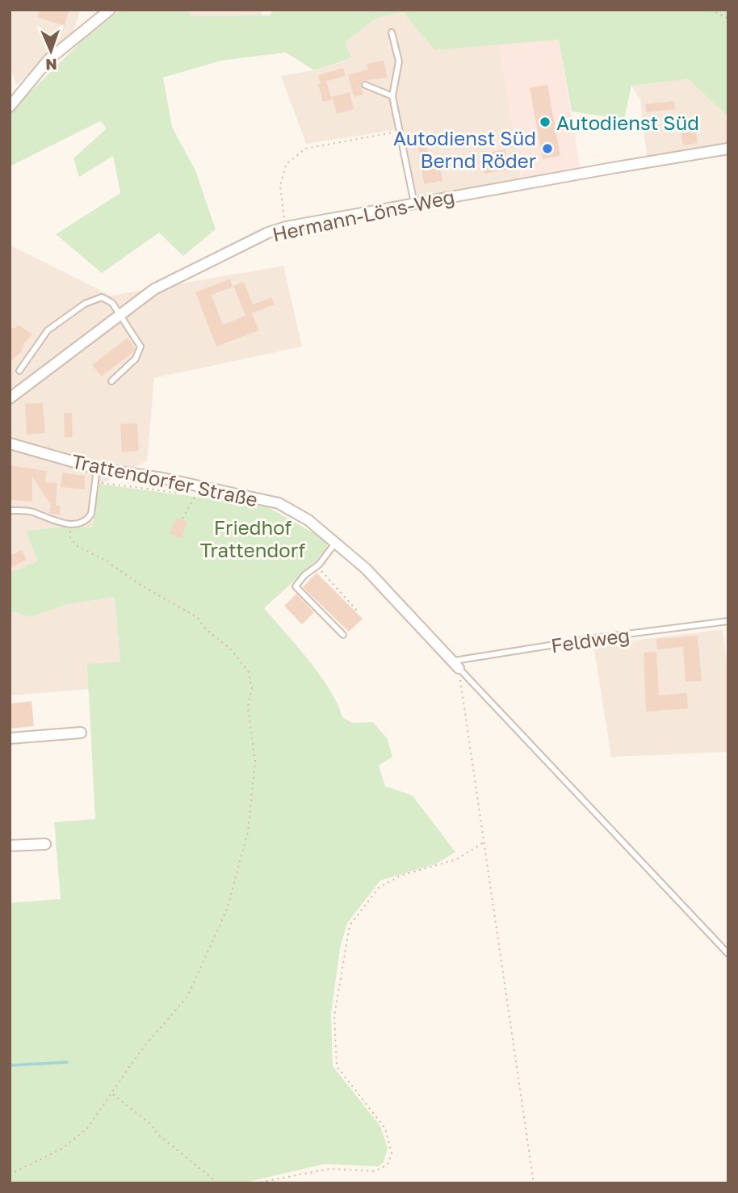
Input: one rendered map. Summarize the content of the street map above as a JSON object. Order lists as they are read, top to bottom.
{
  "streets": {
    "street": ["Hermann-Löns-Weg", "Trattendorfer Straße"],
    "lane": ["Feldweg"]
  },
  "crossings": [
    ["Trattendorfer Straße", "Feldweg"]
  ],
  "parks": ["Friedhof Trattendorf"],
  "places": ["Autodienst Süd", "Autodienst Süd Bernd Röder"],
  "north": "bottom"
}
